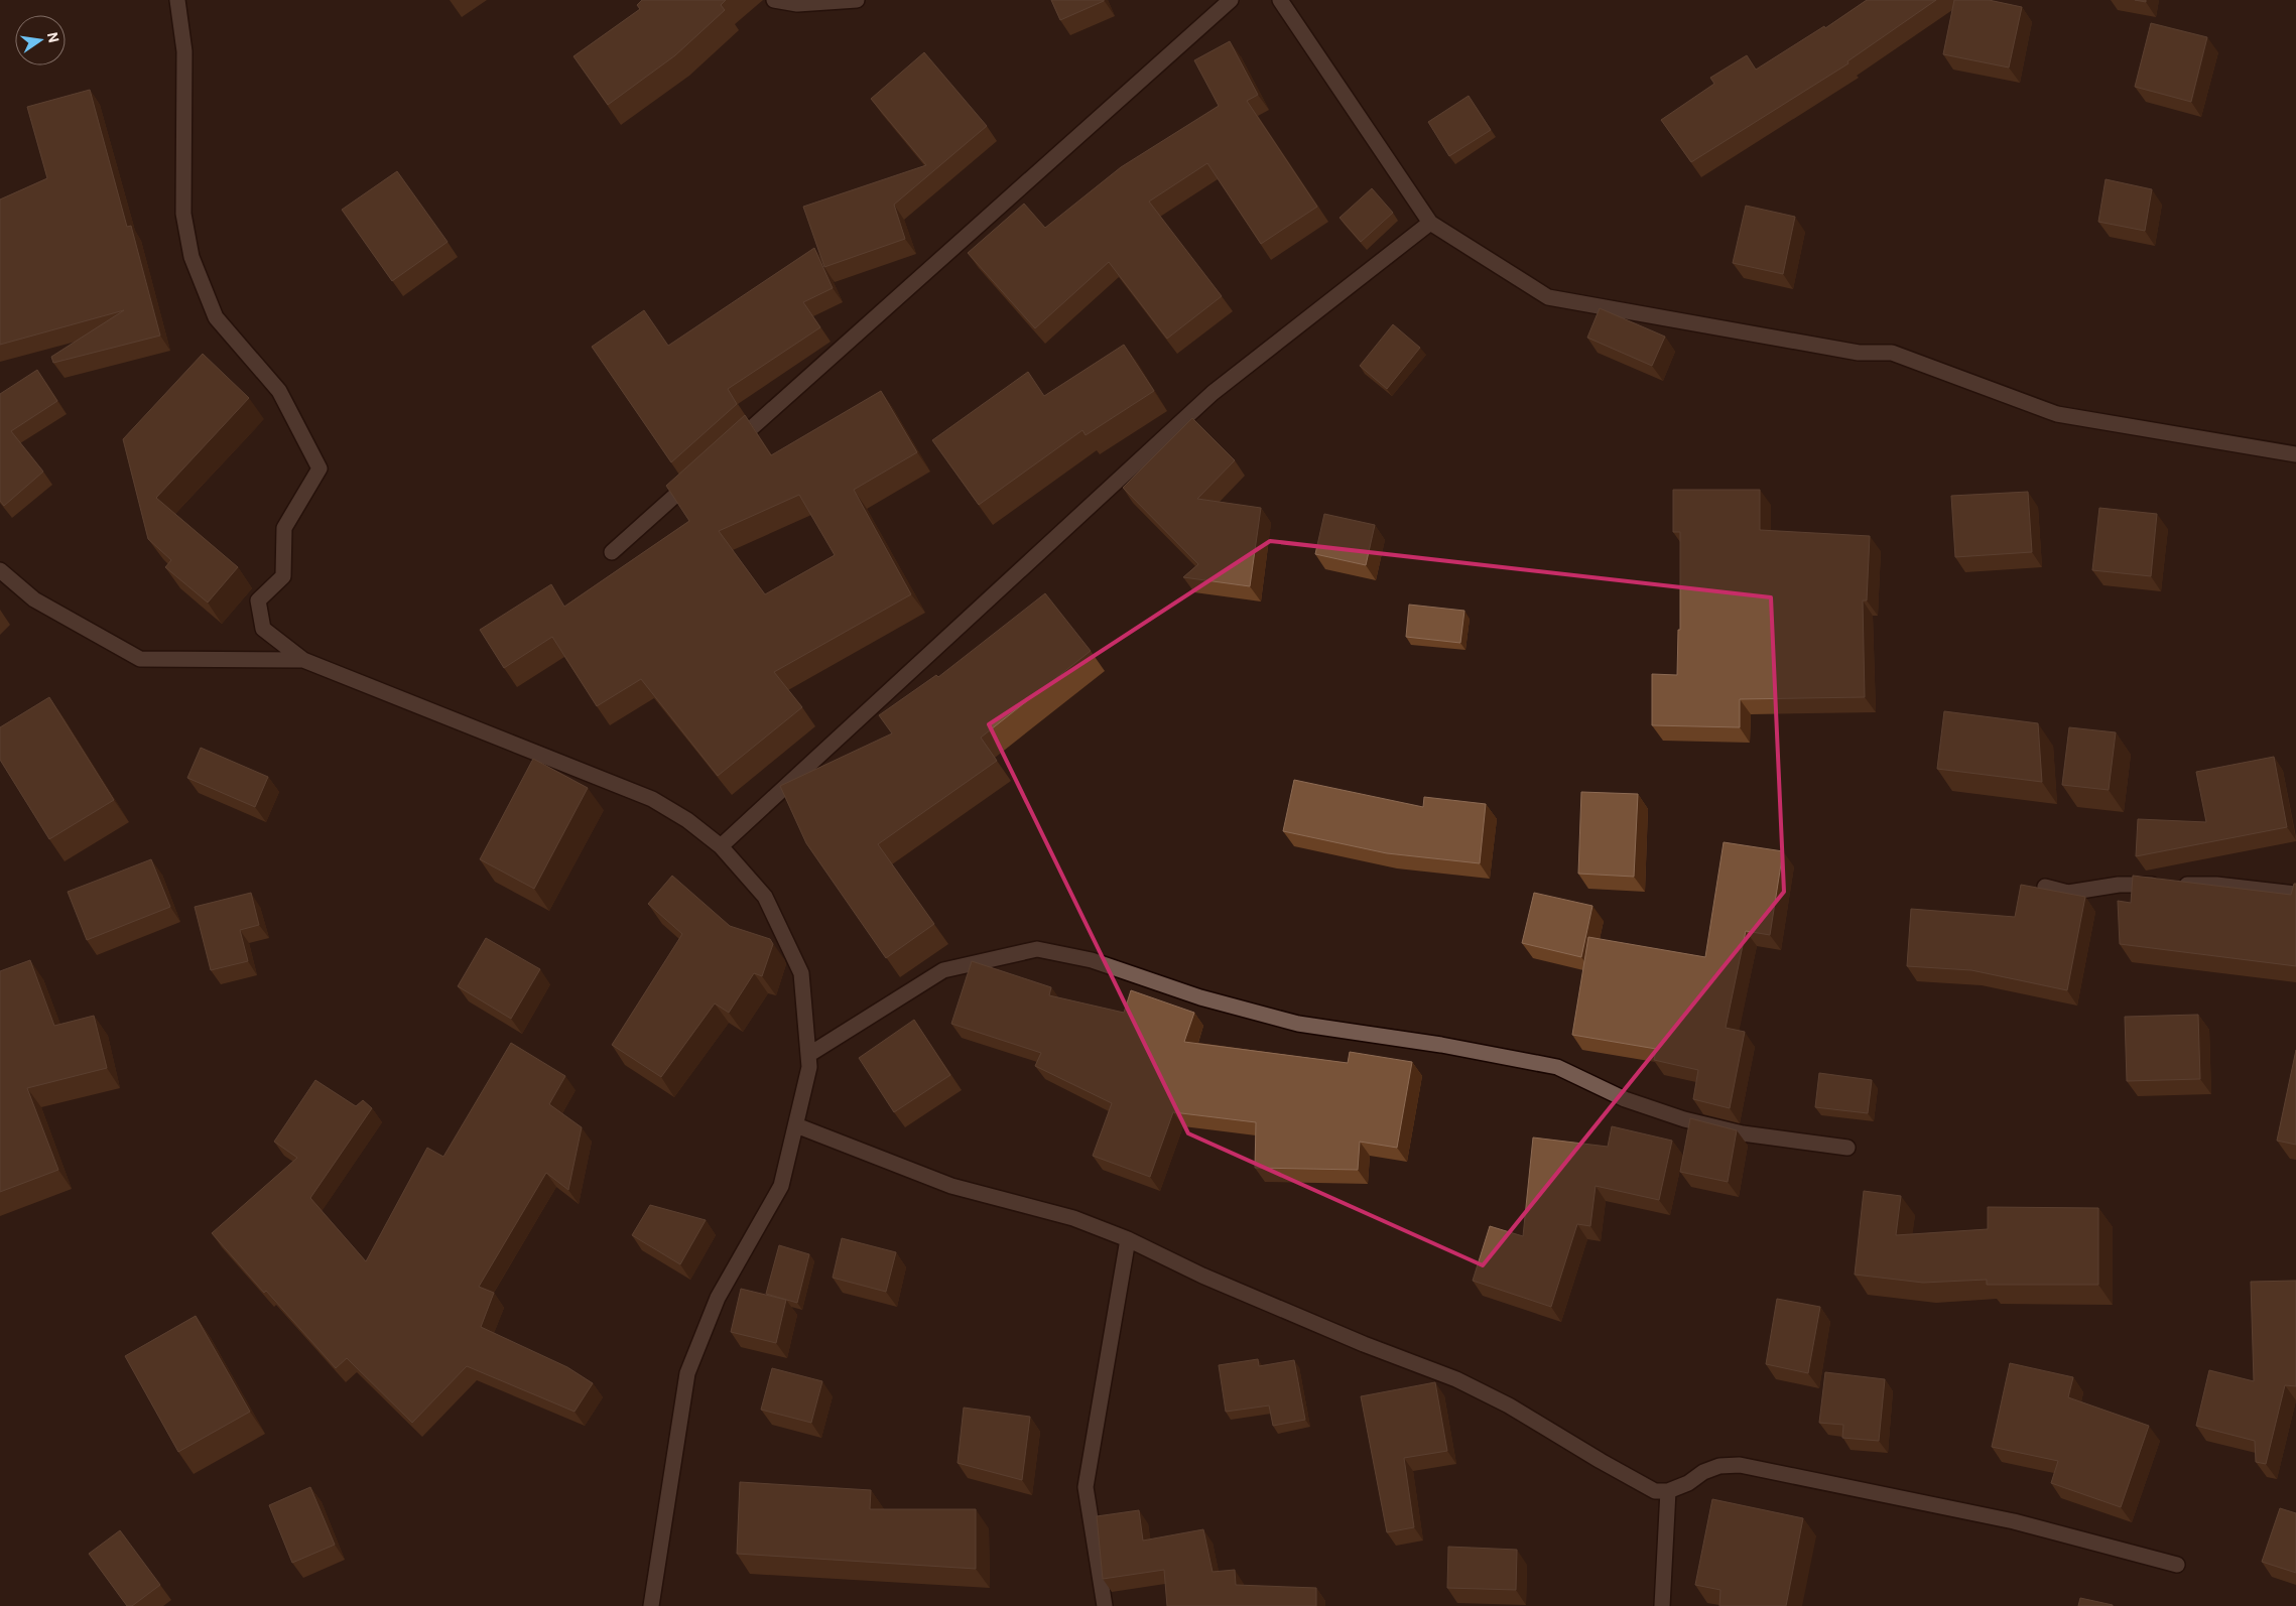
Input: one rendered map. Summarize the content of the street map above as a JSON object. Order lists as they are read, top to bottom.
{
  "north": "right"
}
